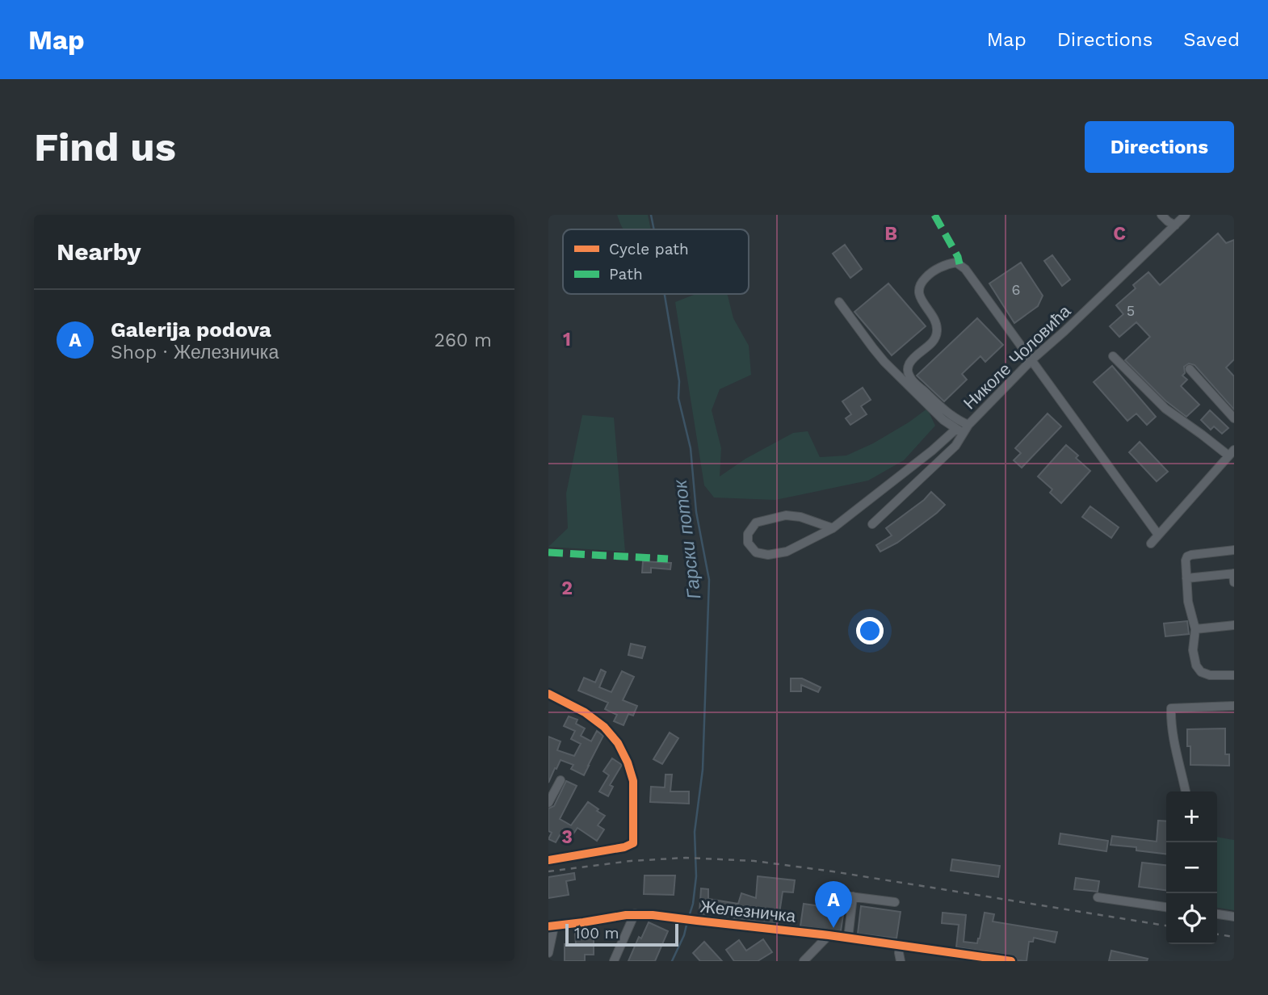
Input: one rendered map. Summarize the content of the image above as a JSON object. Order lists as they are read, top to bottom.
{
  "streets": {
    "street": ["Николе Чоловића", "Железничка"]
  },
  "water": ["Гарски поток"],
  "house_numbers": ["6", "5"],
  "legend": ["Cycle path", "Path"],
  "scale_bar": "100 m",
  "page": {
    "header": "Map",
    "nav": ["Map", "Directions", "Saved"],
    "buttons": "Directions",
    "title": "Find us",
    "heading": "Nearby",
    "list": [
      {
        "mark": "A",
        "name": "Galerija podova",
        "note": "Shop · Железничка",
        "value": "260 m"
      }
    ],
    "map_buttons": ["+", "−"],
    "pins": "A",
    "scale": "100 m"
  },
  "grid": {
    "columns": ["B", "C"],
    "rows": ["1", "2", "3"]
  }
}
